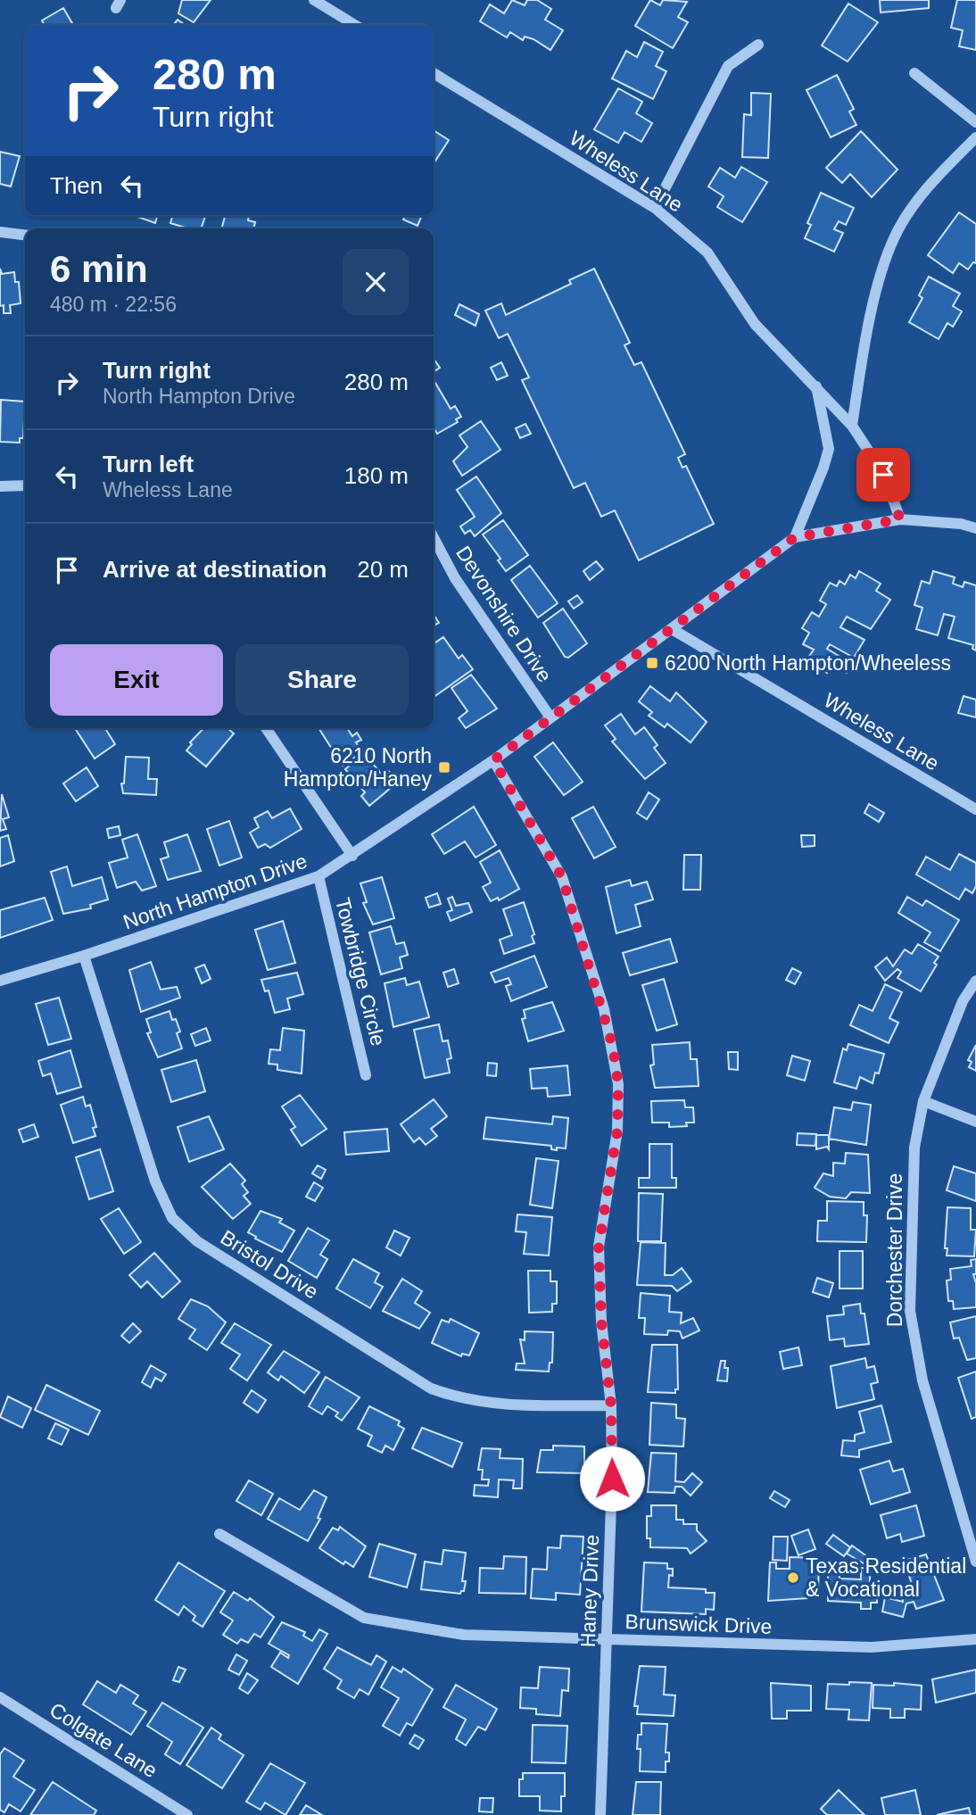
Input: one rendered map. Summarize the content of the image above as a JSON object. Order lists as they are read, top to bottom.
{
  "streets": {
    "street": [
      "Wheless Lane",
      "Devonshire Drive",
      "North Hampton Drive",
      "Towbridge Circle",
      "Dorchester Drive",
      "Bristol Drive",
      "Haney Drive",
      "Brunswick Drive",
      "Colgate Lane"
    ]
  },
  "crossings": [
    ["Wheless Lane", "North Hampton Drive"],
    ["Devonshire Drive", "North Hampton Drive"],
    ["North Hampton Drive", "Towbridge Circle"],
    ["North Hampton Drive", "Bristol Drive"],
    ["North Hampton Drive", "Haney Drive"],
    ["Bristol Drive", "Haney Drive"],
    ["Haney Drive", "Brunswick Drive"]
  ],
  "places": {
    "transit": ["6200 North Hampton/Wheeless", "6210 North Hampton/Haney"],
    "other": ["Texas Residential & Vocational"]
  },
  "page": {
    "turn": ["280 m", "Turn right"],
    "then": "Then",
    "heading": ["6 min", "480 m · 22:56"],
    "list": [
      {
        "name": "Turn right",
        "note": "North Hampton Drive",
        "value": "280 m"
      },
      {
        "name": "Turn left",
        "note": "Wheless Lane",
        "value": "180 m"
      },
      {
        "name": "Arrive at destination",
        "value": "20 m"
      }
    ],
    "buttons": ["Exit", "Share"]
  }
}
